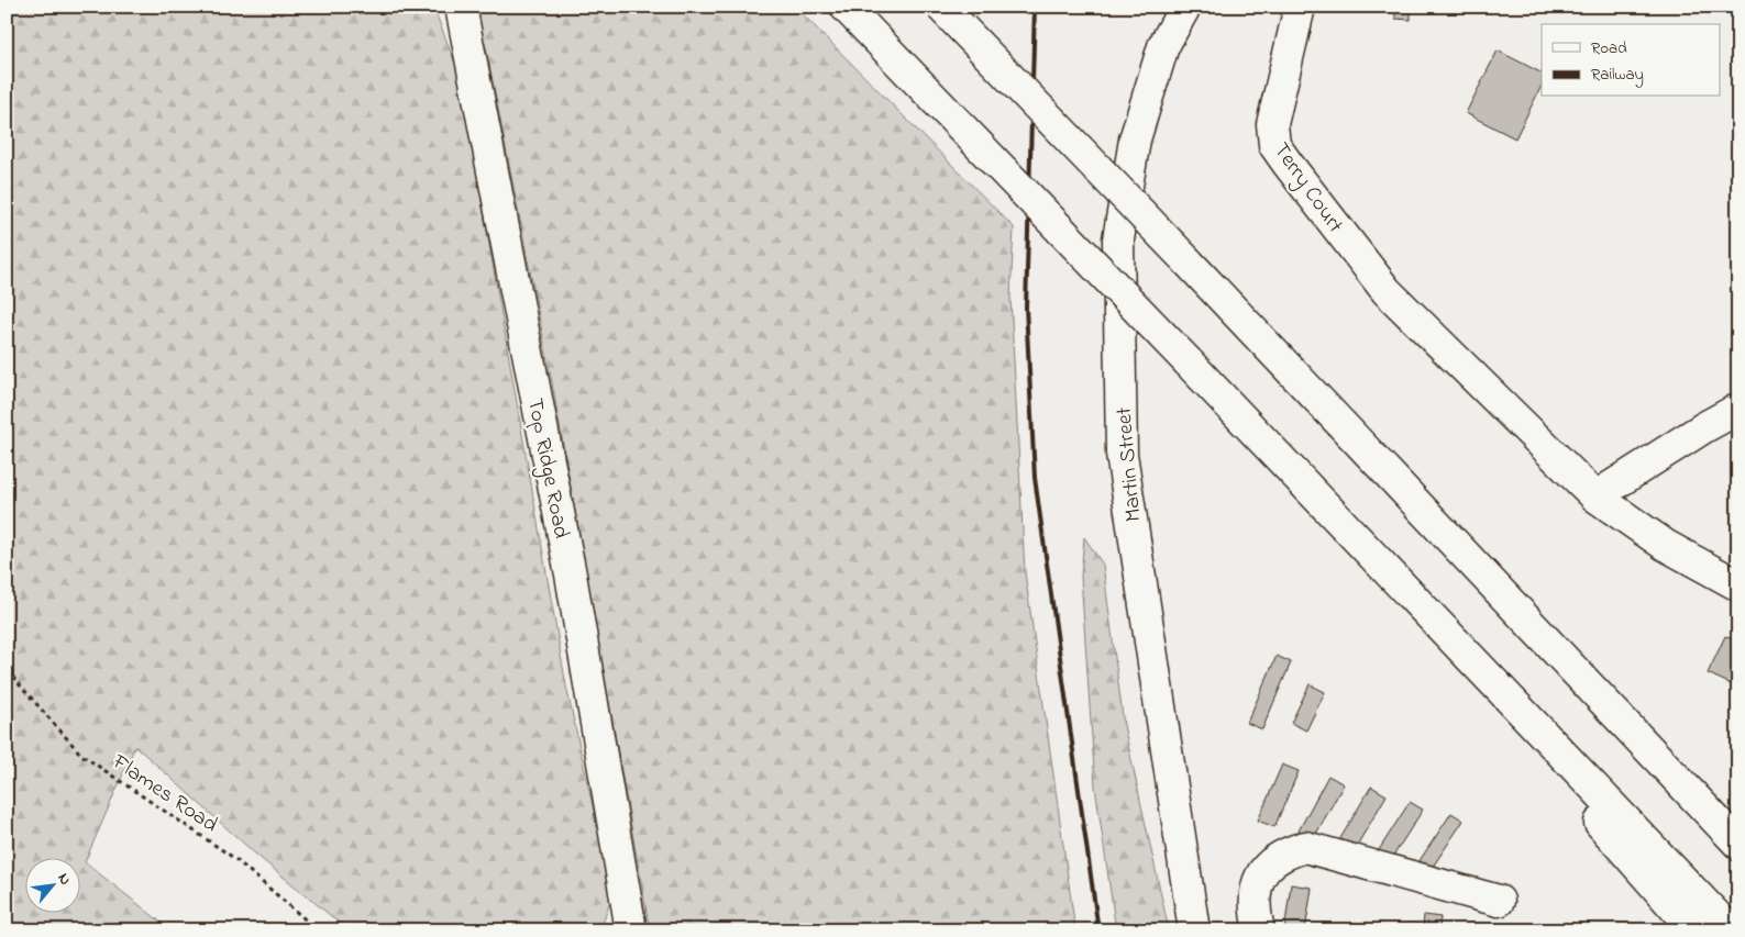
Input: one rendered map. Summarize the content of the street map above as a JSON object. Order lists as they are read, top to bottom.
{
  "streets": {
    "main road": ["Terry Court", "Martin Street", "Top Ridge Road"],
    "path": ["Flames Road"]
  },
  "legend": ["Road", "Railway"],
  "north": "top right"
}
